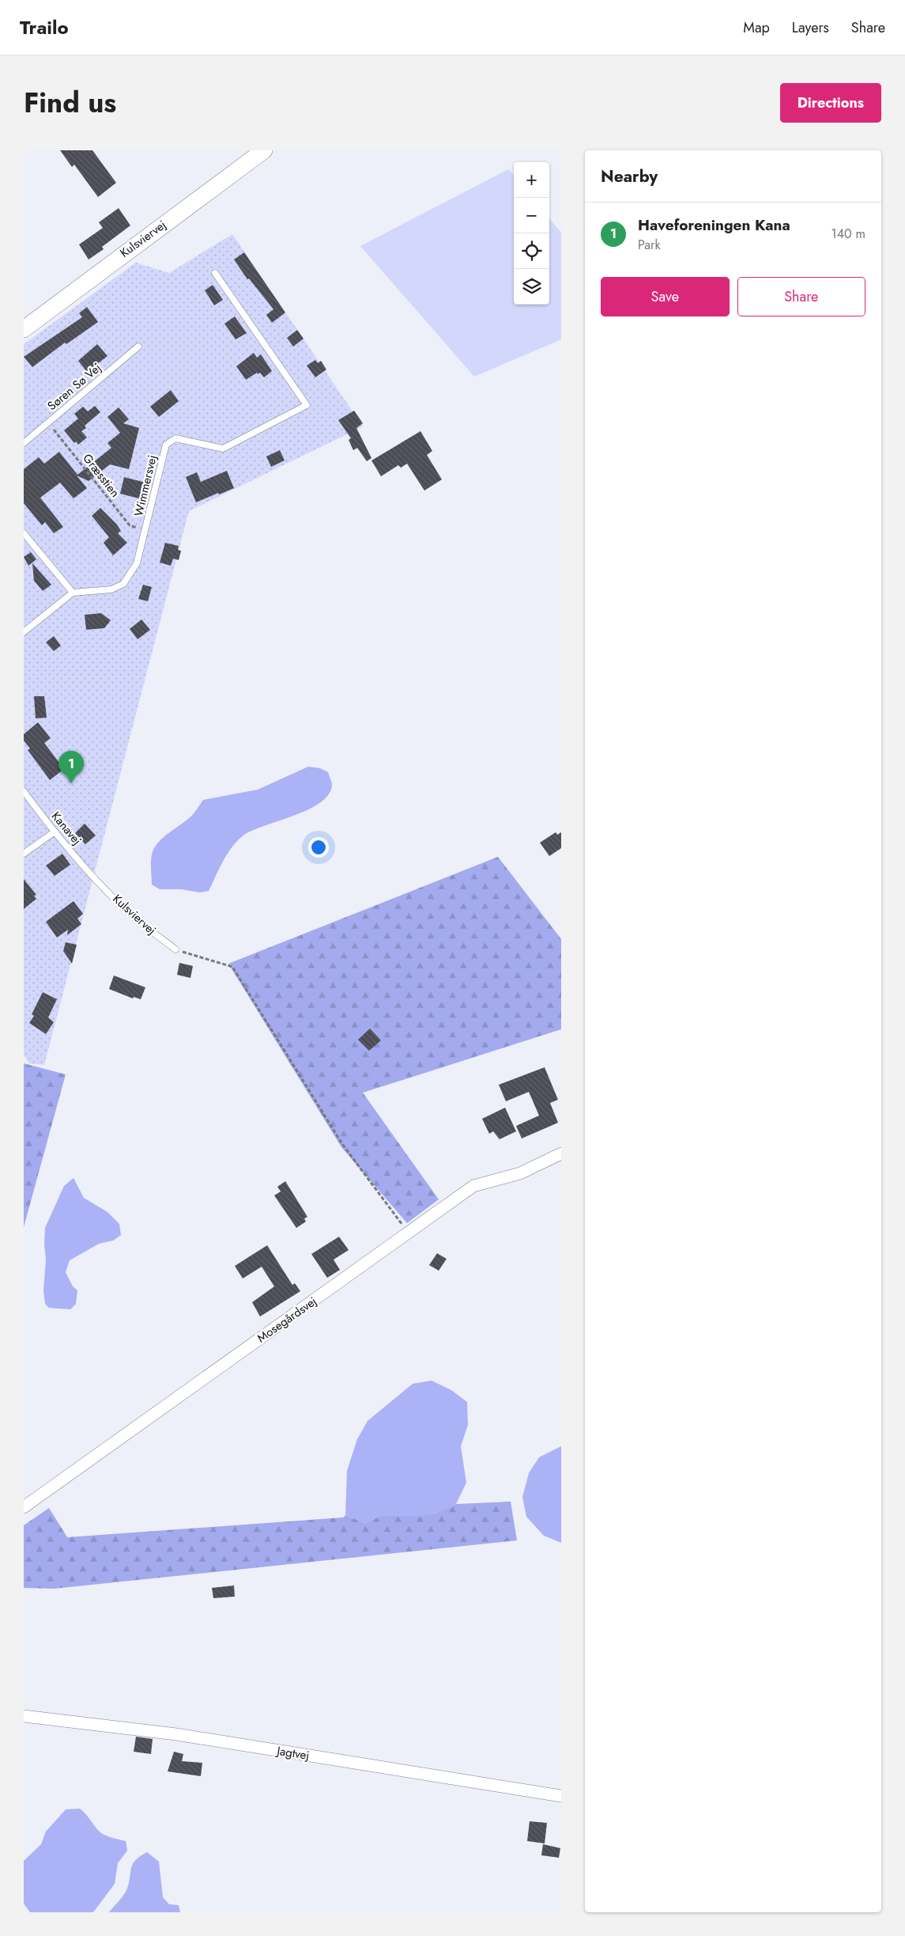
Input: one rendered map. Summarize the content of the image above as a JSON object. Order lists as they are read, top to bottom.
{
  "streets": {
    "street": ["Kulsviervej", "Mosegårdsvej", "Jagtvej"],
    "lane": ["Søren Sø Vej", "Wimmersvej", "Kanavej"],
    "path": ["Græsstien"]
  },
  "crossings": [
    ["Kulsviervej", "Kanavej"],
    ["Søren Sø Vej", "Græsstien"],
    ["Græsstien", "Wimmersvej"]
  ],
  "page": {
    "header": "Trailo",
    "nav": ["Map", "Layers", "Share"],
    "title": "Find us",
    "buttons": [
      "Directions",
      ["Save", "Share"]
    ],
    "heading": "Nearby",
    "map_buttons": ["+", "−"],
    "list": [
      {
        "mark": "1",
        "name": "Haveforeningen Kana",
        "note": "Park",
        "value": "140 m"
      }
    ],
    "pins": "1"
  }
}
